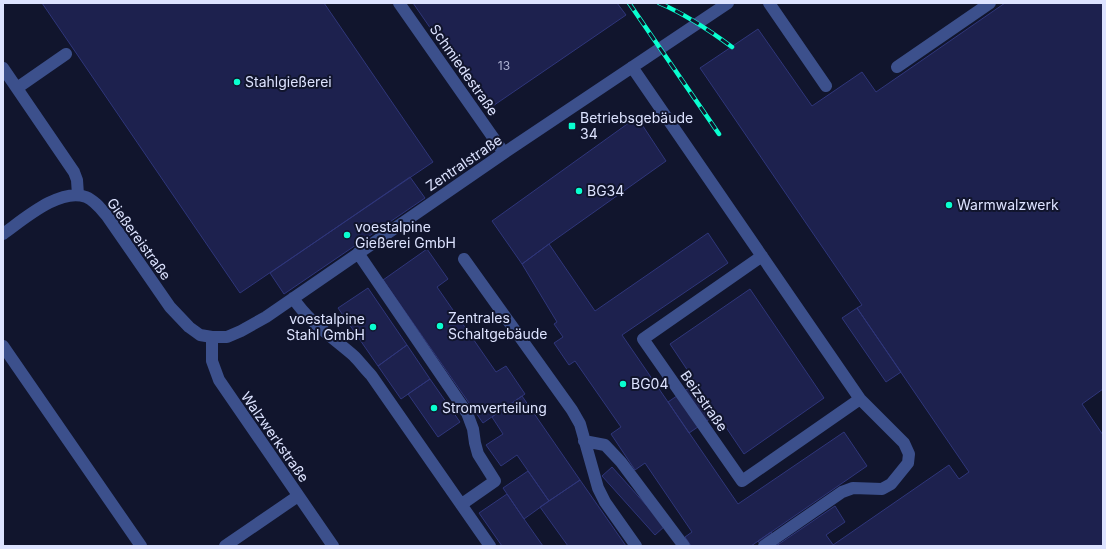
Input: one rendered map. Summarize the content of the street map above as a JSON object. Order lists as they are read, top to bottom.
{
  "streets": {
    "street": [
      "Schmiedestraße",
      "Zentralstraße",
      "Gießereistraße",
      "Beizstraße",
      "Walzwerkstraße"
    ]
  },
  "crossings": [
    ["Schmiedestraße", "Zentralstraße"],
    ["Zentralstraße", "Gießereistraße"],
    ["Zentralstraße", "Walzwerkstraße"],
    ["Gießereistraße", "Walzwerkstraße"]
  ],
  "places": {
    "other": [
      "Stahlgießerei",
      "BG34",
      "Warmwalzwerk",
      "voestalpine Gießerei GmbH",
      "Zentrales Schaltgebäude",
      "voestalpine Stahl GmbH",
      "BG04",
      "Stromverteilung"
    ],
    "transit": ["Betriebsgebäude 34"]
  },
  "house_numbers": ["13"]
}
